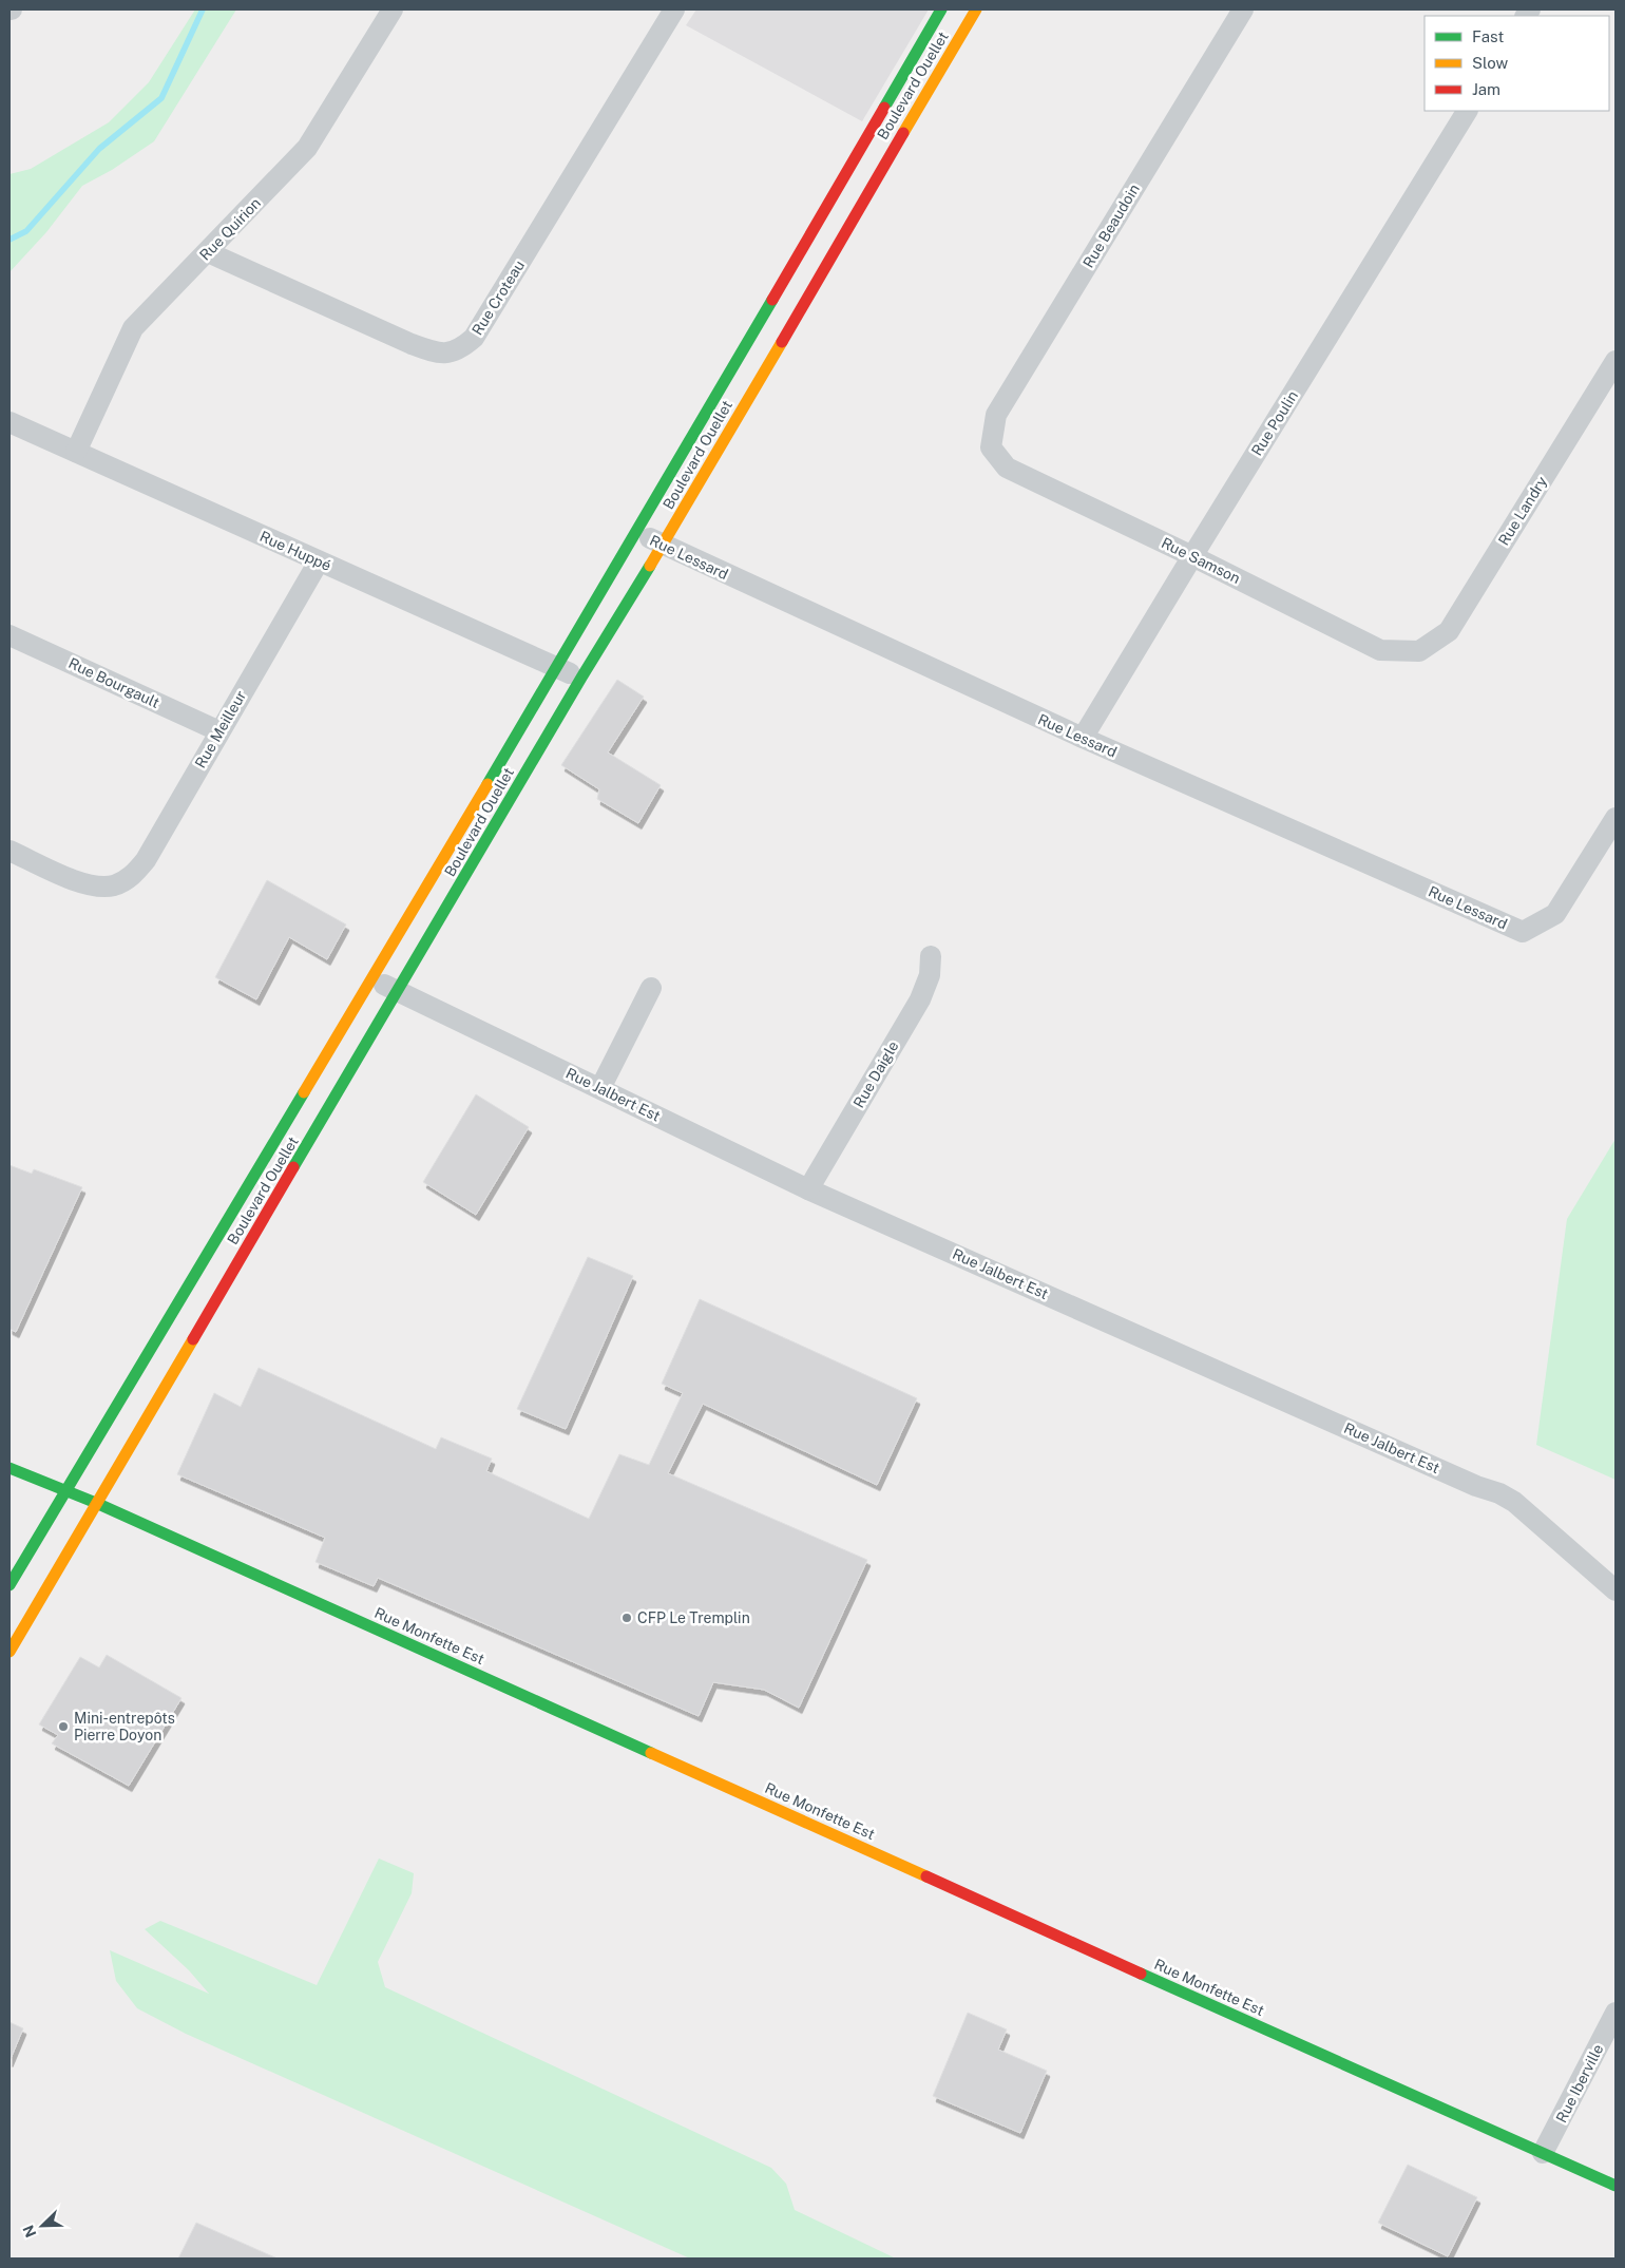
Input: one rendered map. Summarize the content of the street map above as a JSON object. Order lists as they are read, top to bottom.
{
  "streets": {
    "street": [
      "Boulevard Ouellet",
      "Rue Beaudoin",
      "Rue Quirion",
      "Rue Croteau",
      "Rue Poulin",
      "Rue Landry",
      "Rue Huppé",
      "Rue Lessard",
      "Rue Samson",
      "Rue Bourgault",
      "Rue Meilleur",
      "Rue Daigle",
      "Rue Jalbert Est",
      "Rue Monfette Est",
      "Rue Iberville"
    ]
  },
  "crossings": [
    ["Boulevard Ouellet", "Rue Huppé"],
    ["Boulevard Ouellet", "Rue Lessard"],
    ["Boulevard Ouellet", "Rue Jalbert Est"],
    ["Boulevard Ouellet", "Rue Monfette Est"],
    ["Rue Beaudoin", "Rue Samson"],
    ["Rue Quirion", "Rue Croteau"],
    ["Rue Quirion", "Rue Huppé"],
    ["Rue Poulin", "Rue Lessard"],
    ["Rue Poulin", "Rue Samson"],
    ["Rue Landry", "Rue Samson"],
    ["Rue Huppé", "Rue Meilleur"],
    ["Rue Bourgault", "Rue Meilleur"],
    ["Rue Daigle", "Rue Jalbert Est"],
    ["Rue Monfette Est", "Rue Iberville"]
  ],
  "places": ["CFP Le Tremplin", "Mini-entrepôts Pierre Doyon"],
  "legend": ["Fast", "Slow", "Jam"],
  "north": "bottom left"
}
